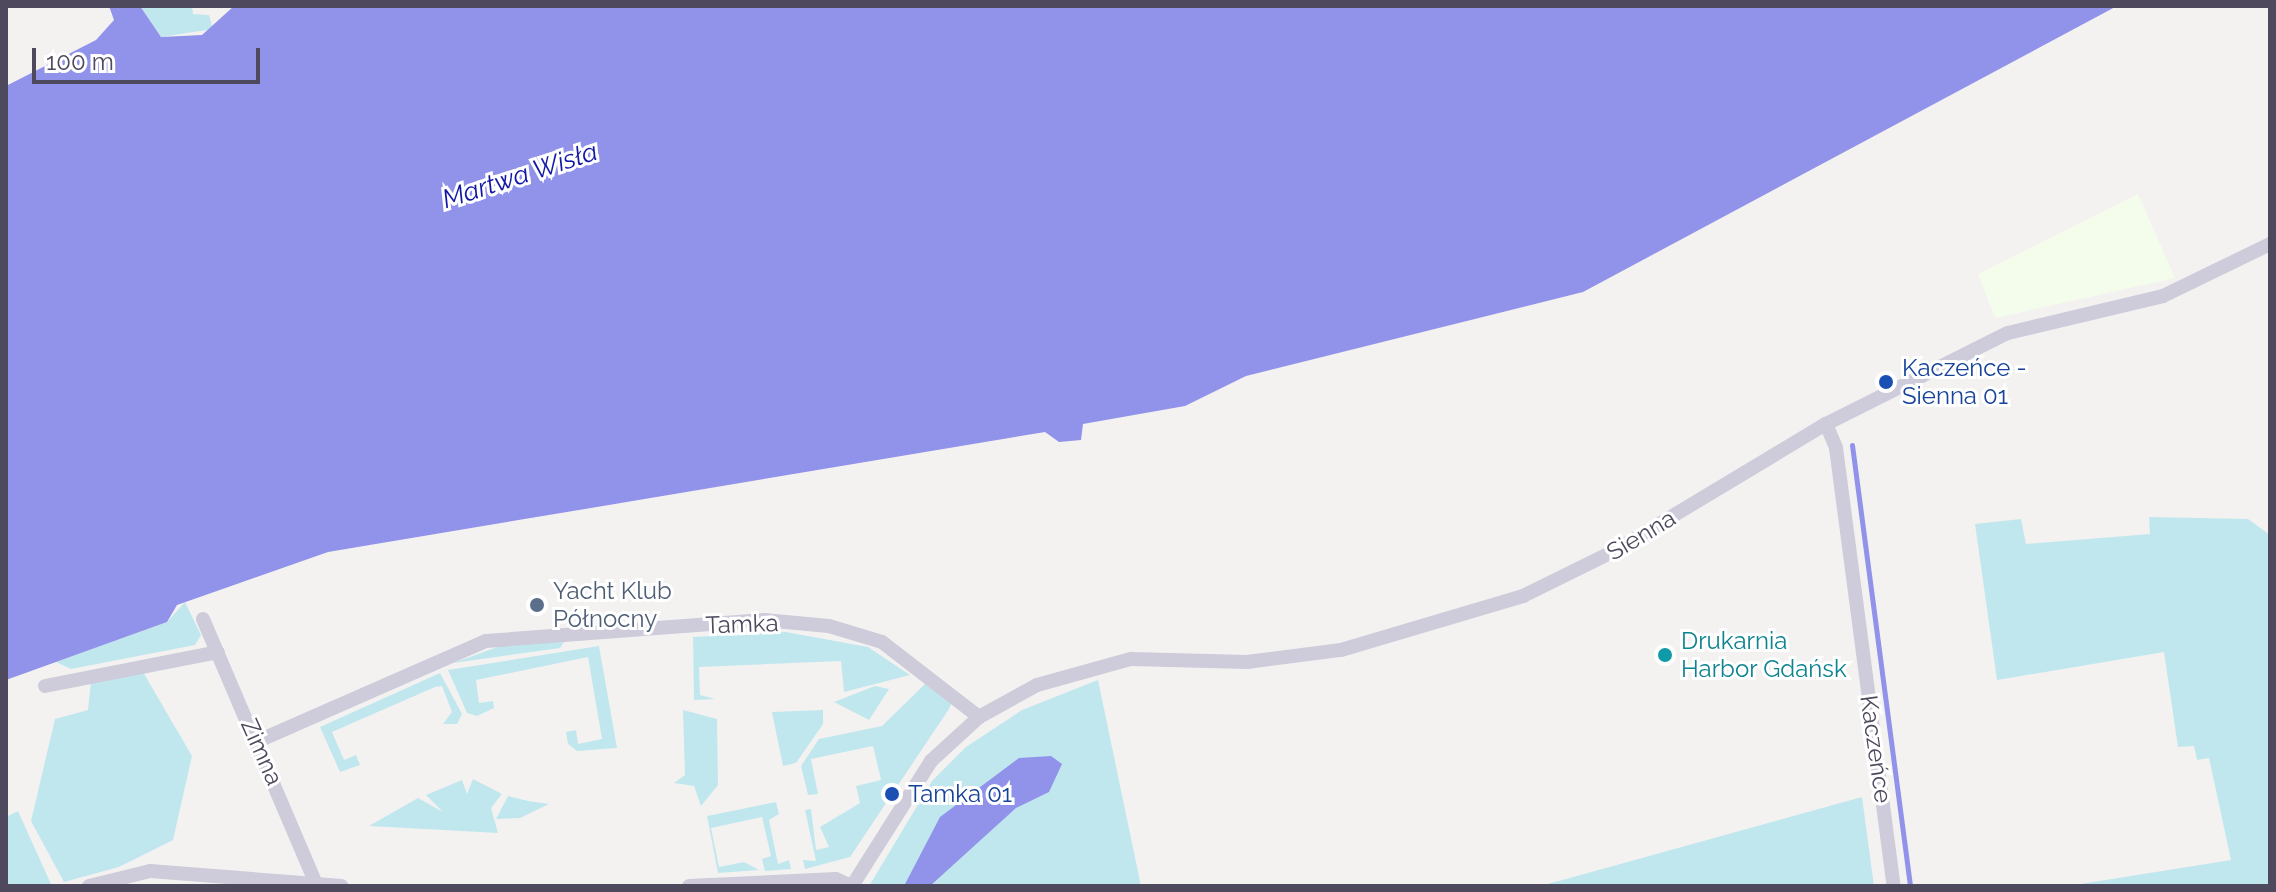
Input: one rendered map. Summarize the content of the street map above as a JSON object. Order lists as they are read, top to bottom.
{
  "streets": {
    "street": [
      "Sienna",
      "Tamka",
      "Kaczeńce",
      "Zimna"
    ]
  },
  "crossings": [
    ["Sienna", "Tamka"],
    ["Sienna", "Kaczeńce"],
    ["Tamka", "Zimna"]
  ],
  "water": ["Martwa Wisła"],
  "places": [
    "Kaczeńce - Sienna 01",
    "Yacht Klub Północny",
    "Drukarnia Harbor Gdańsk",
    "Tamka 01"
  ],
  "scale_bar": "100 m"
}
